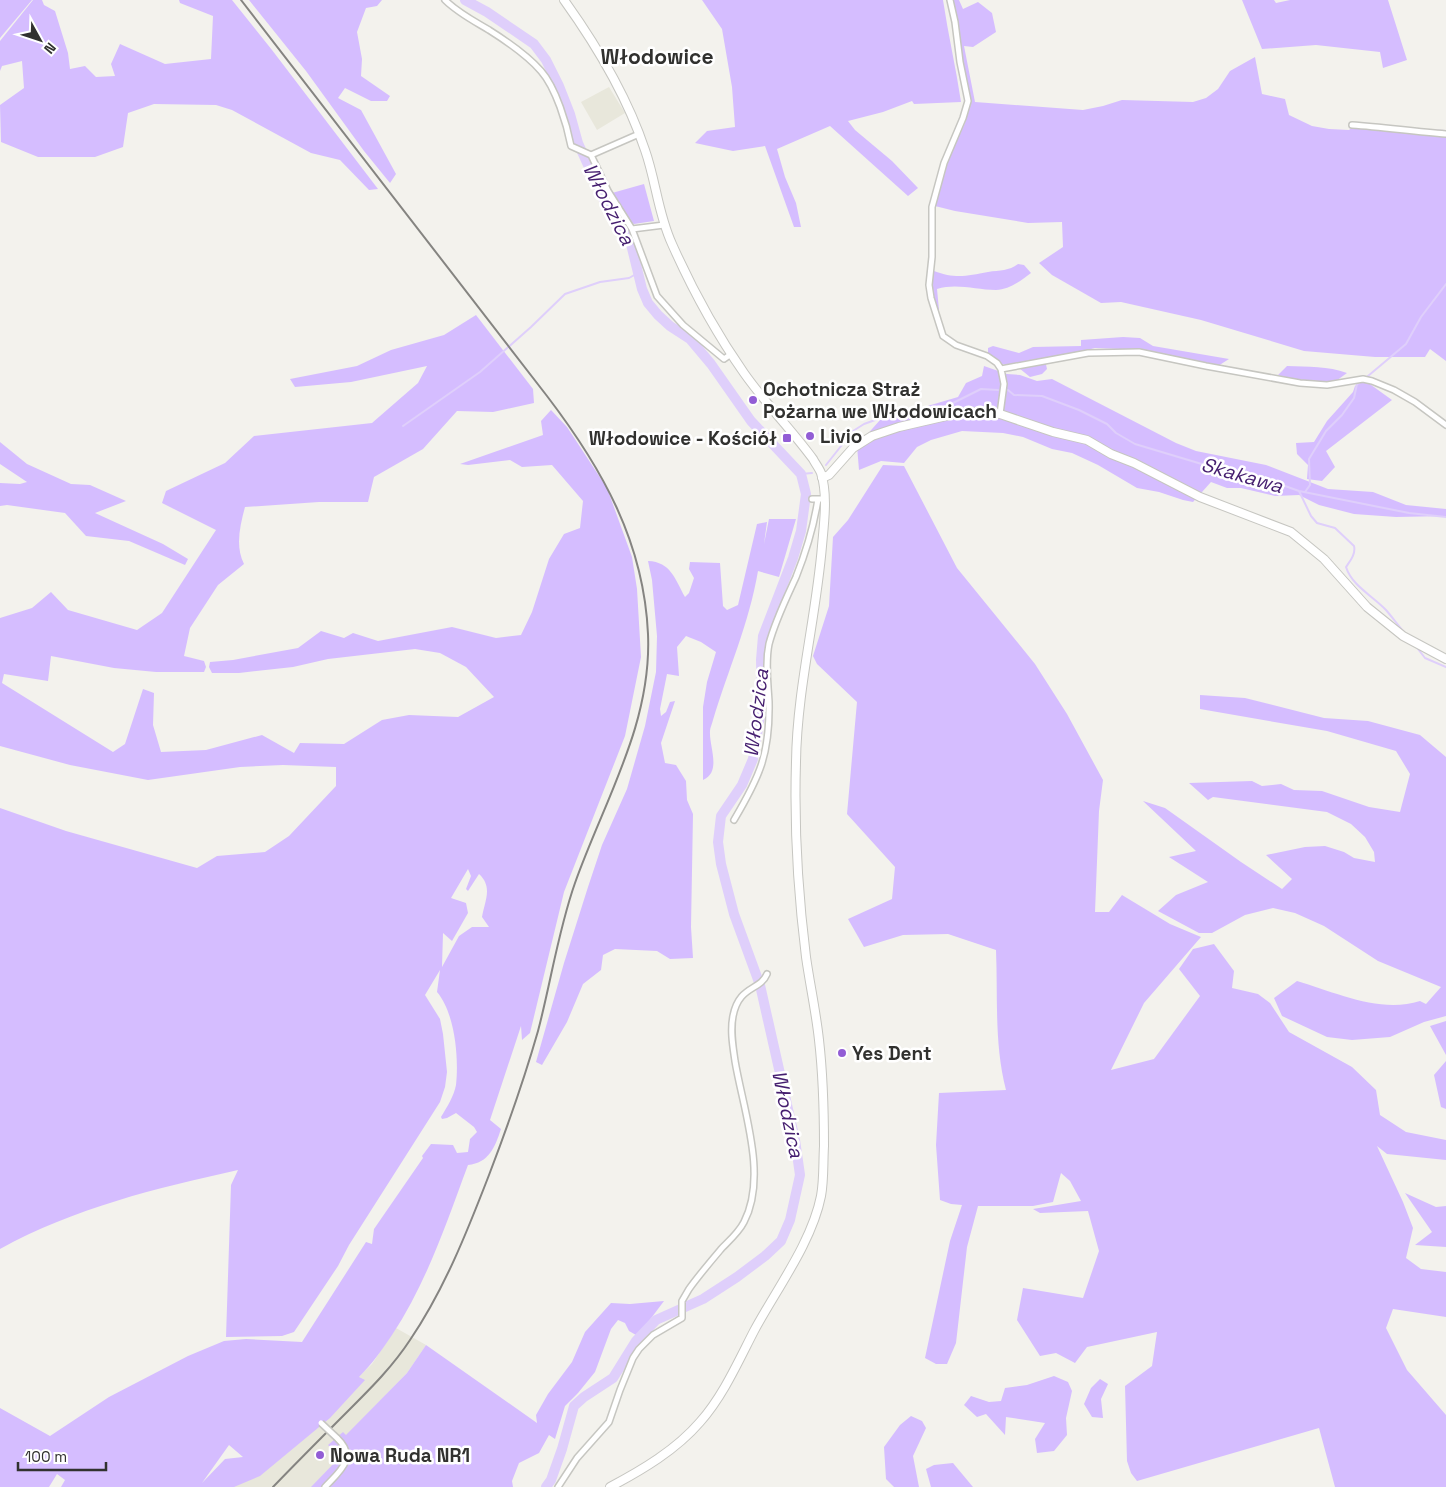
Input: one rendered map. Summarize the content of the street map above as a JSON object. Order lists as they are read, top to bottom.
{
  "districts": ["Włodowice"],
  "water": ["Włodzica", "Skakawa"],
  "places": {
    "other": [
      "Ochotnicza Straż Pożarna we Włodowicach",
      "Livio",
      "Yes Dent",
      "Nowa Ruda NR1"
    ],
    "transit": ["Włodowice - Kościół"]
  },
  "scale_bar": "100 m",
  "north": "bottom right"
}
